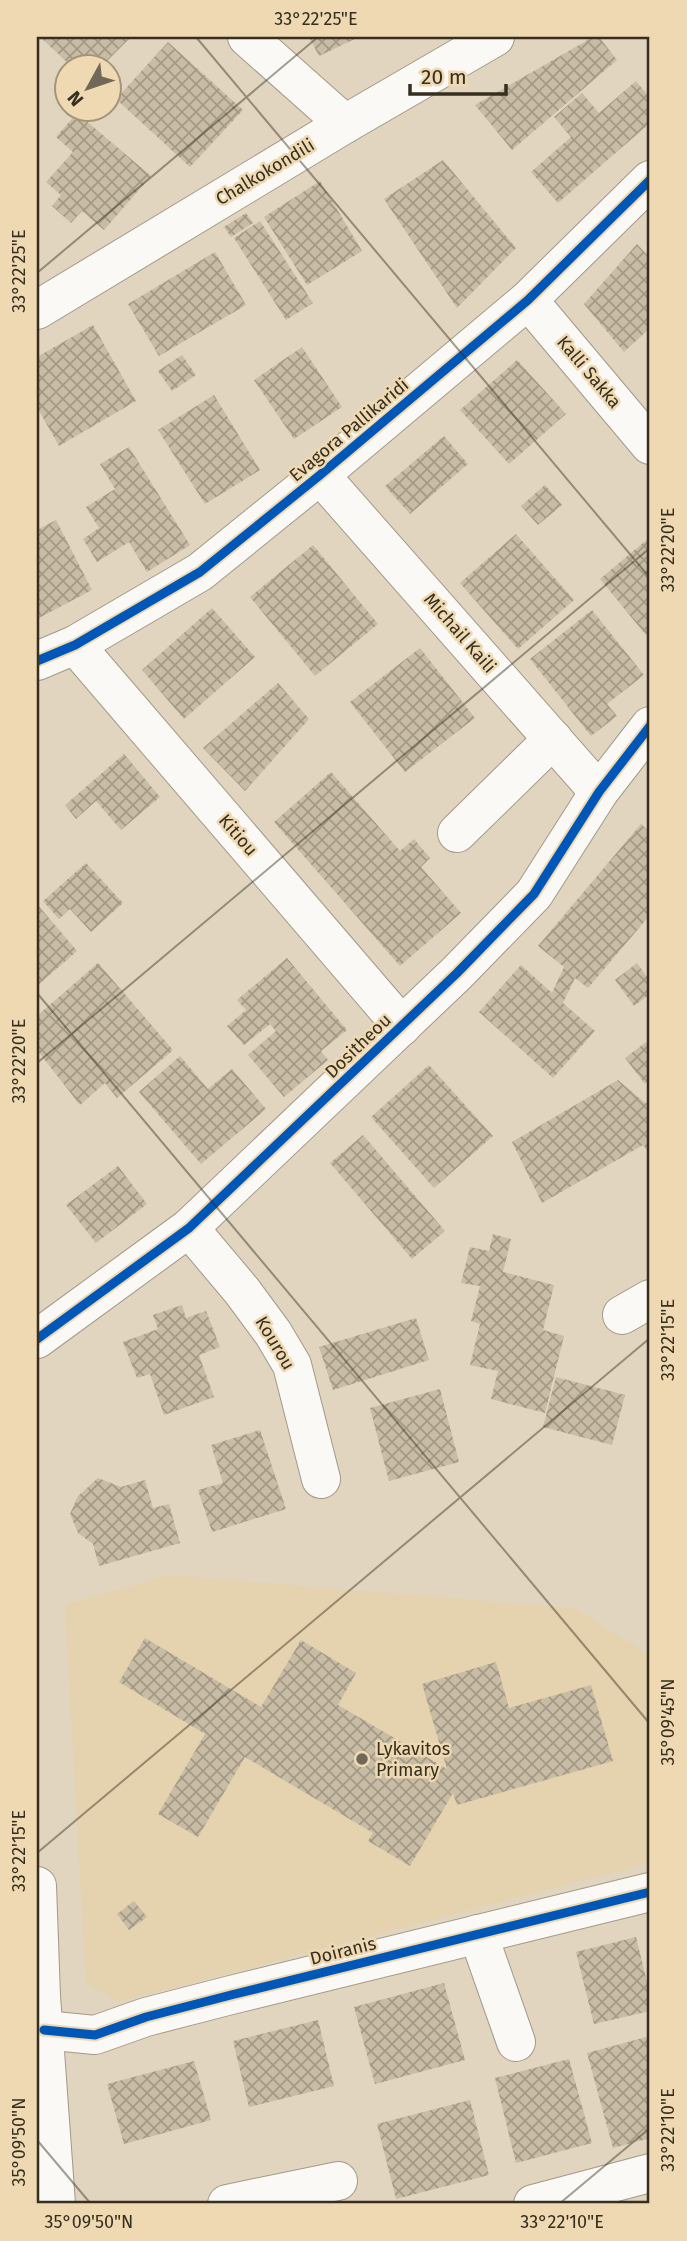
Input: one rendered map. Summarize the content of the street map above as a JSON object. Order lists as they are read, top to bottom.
{
  "streets": {
    "street": [
      "Chalkokondili",
      "Kalli Sakka",
      "Evagora Pallikaridi",
      "Michail Kaili",
      "Kitiou",
      "Dositheou",
      "Kourou",
      "Doiranis"
    ]
  },
  "crossings": [
    ["Kalli Sakka", "Evagora Pallikaridi"],
    ["Evagora Pallikaridi", "Michail Kaili"],
    ["Evagora Pallikaridi", "Kitiou"],
    ["Michail Kaili", "Dositheou"],
    ["Kitiou", "Dositheou"],
    ["Dositheou", "Kourou"]
  ],
  "places": ["Lykavitos Primary"],
  "scale_bar": "20 m",
  "north": "bottom left",
  "coordinates": [
    "33°22'25\"E",
    "33°22'20\"E",
    "33°22'15\"E",
    "35°09'45\"N",
    "33°22'10\"E",
    "35°09'50\"N"
  ]
}
